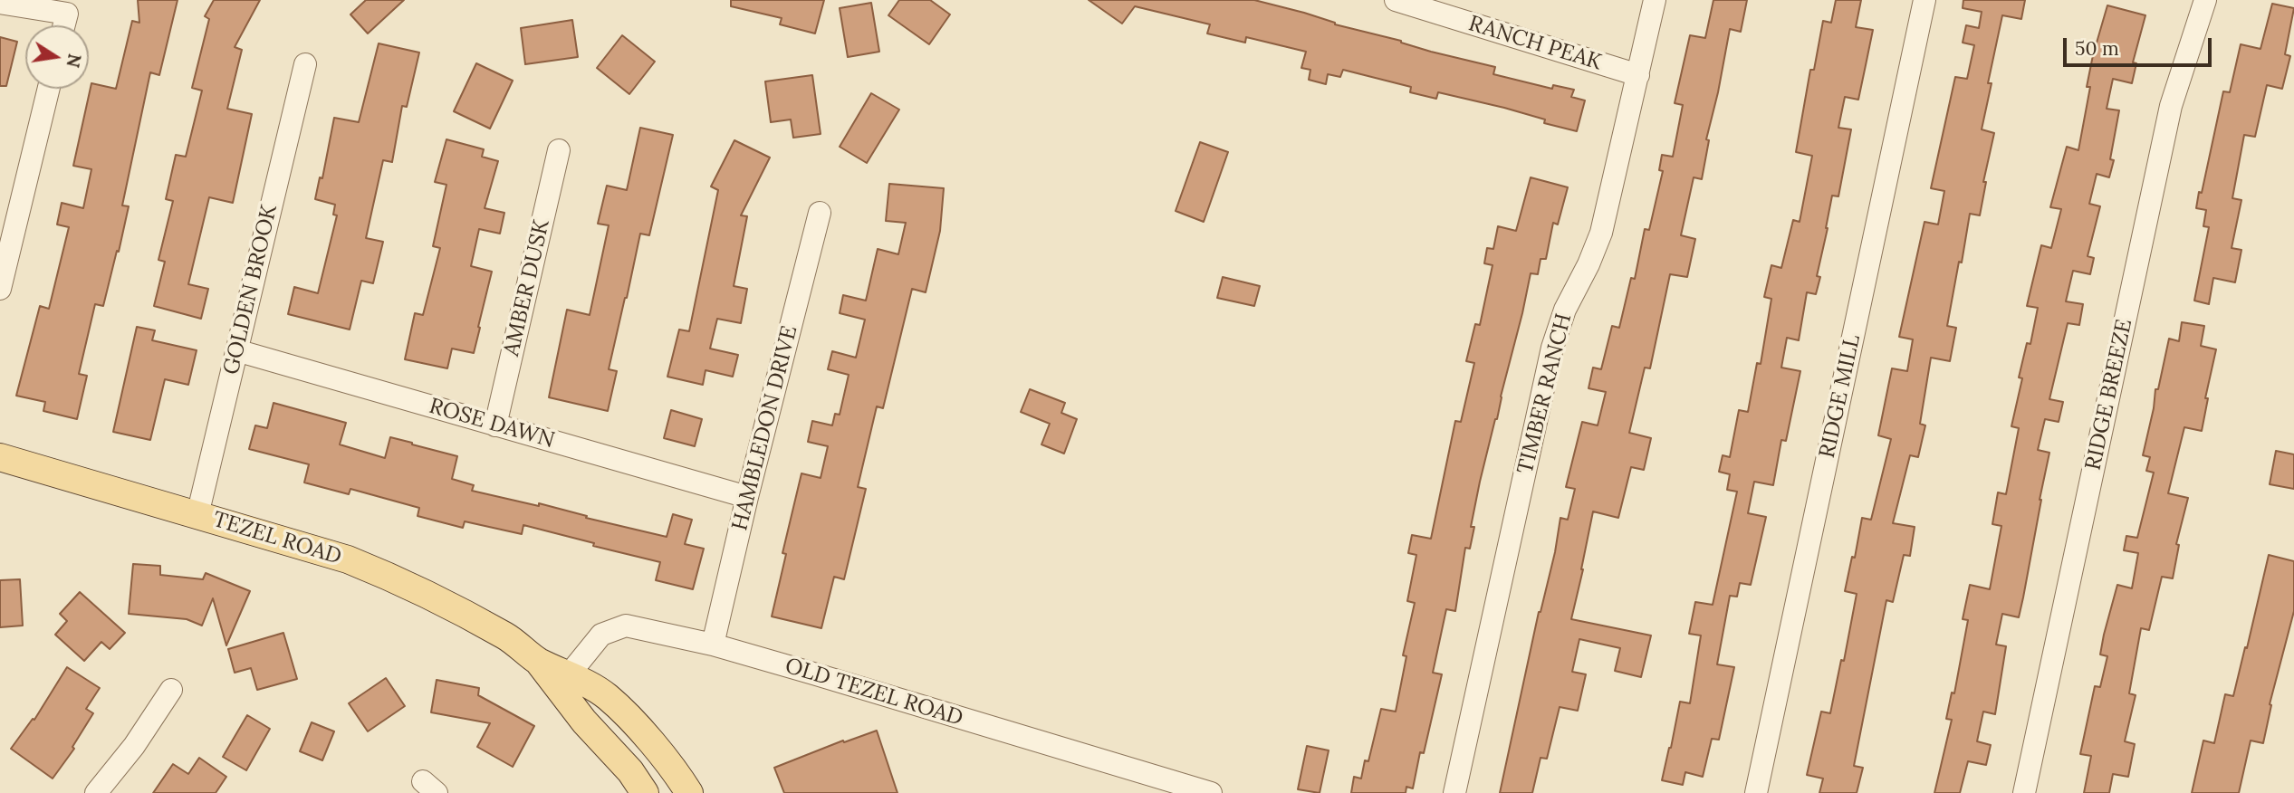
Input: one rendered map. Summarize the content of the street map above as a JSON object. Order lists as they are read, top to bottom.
{
  "streets": {
    "main road": ["TEZEL ROAD"],
    "street": [
      "RANCH PEAK",
      "AMBER DUSK",
      "GOLDEN BROOK",
      "TIMBER RANCH",
      "RIDGE BREEZE",
      "RIDGE MILL",
      "ROSE DAWN",
      "HAMBLEDON DRIVE",
      "OLD TEZEL ROAD"
    ]
  },
  "crossings": [
    ["RANCH PEAK", "TIMBER RANCH"],
    ["AMBER DUSK", "ROSE DAWN"],
    ["GOLDEN BROOK", "ROSE DAWN"],
    ["GOLDEN BROOK", "TEZEL ROAD"],
    ["ROSE DAWN", "HAMBLEDON DRIVE"],
    ["HAMBLEDON DRIVE", "OLD TEZEL ROAD"],
    ["TEZEL ROAD", "OLD TEZEL ROAD"]
  ],
  "scale_bar": "50 m",
  "north": "right"
}
